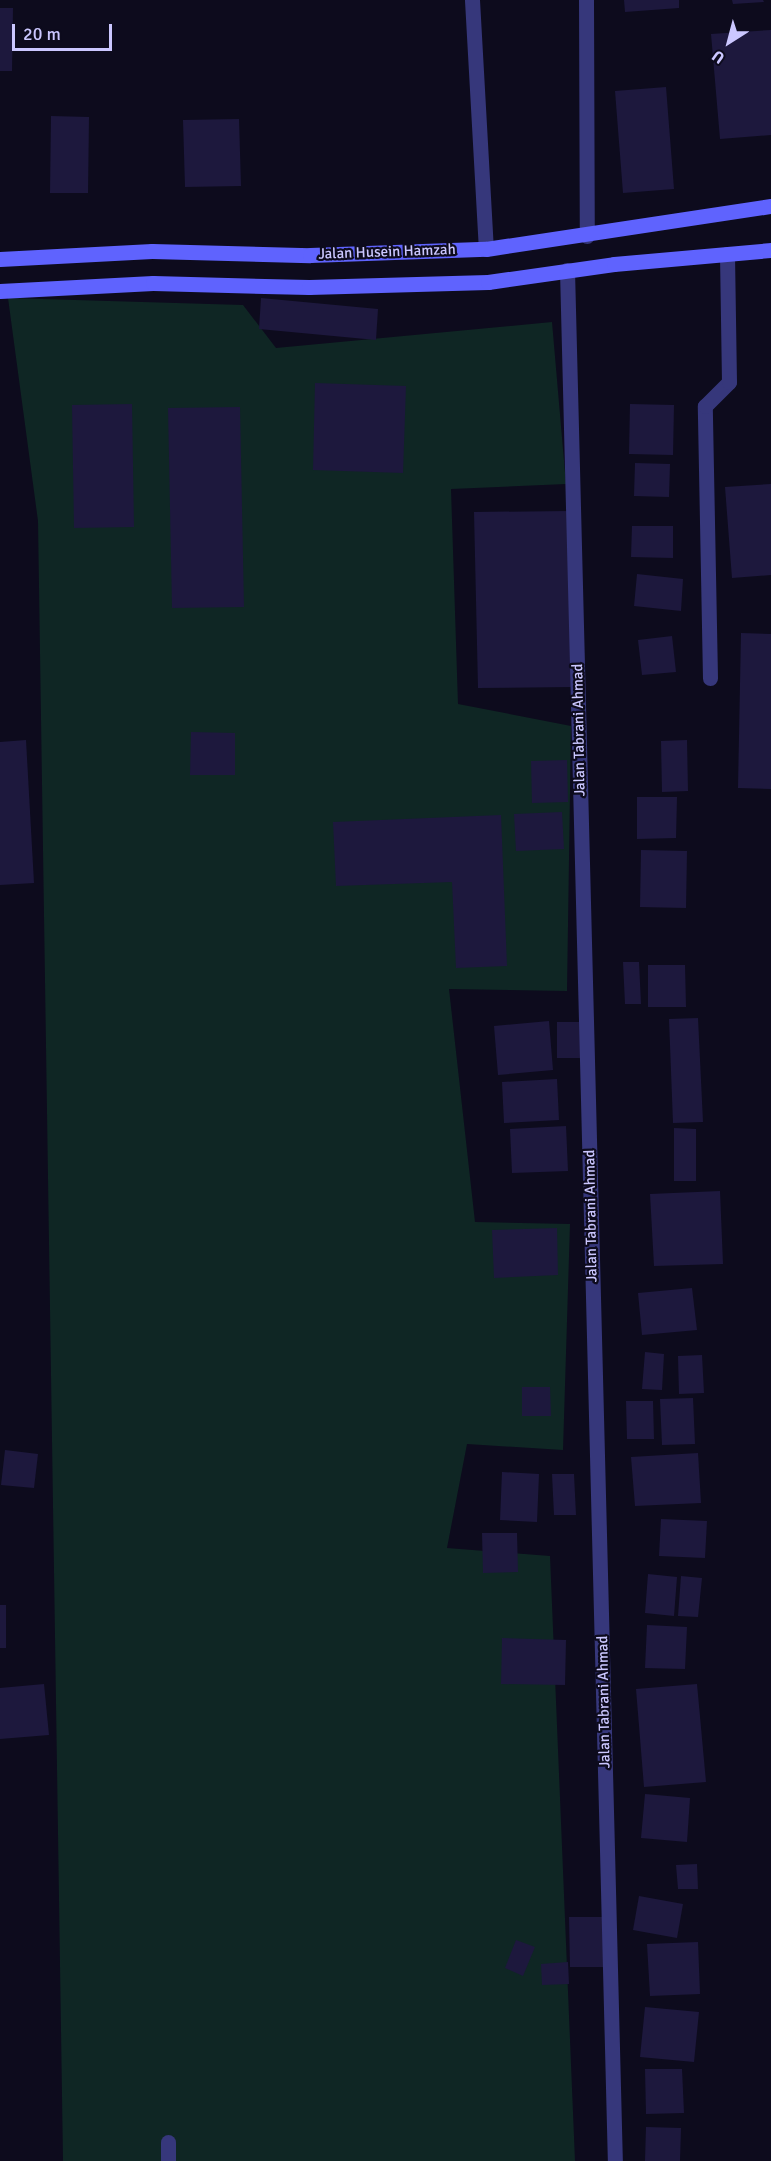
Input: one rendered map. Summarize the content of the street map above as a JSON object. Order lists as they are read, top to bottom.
{
  "streets": {
    "street": ["Jalan Husein Hamzah", "Jalan Tabrani Ahmad"]
  },
  "scale_bar": "20 m",
  "north": "bottom left"
}
